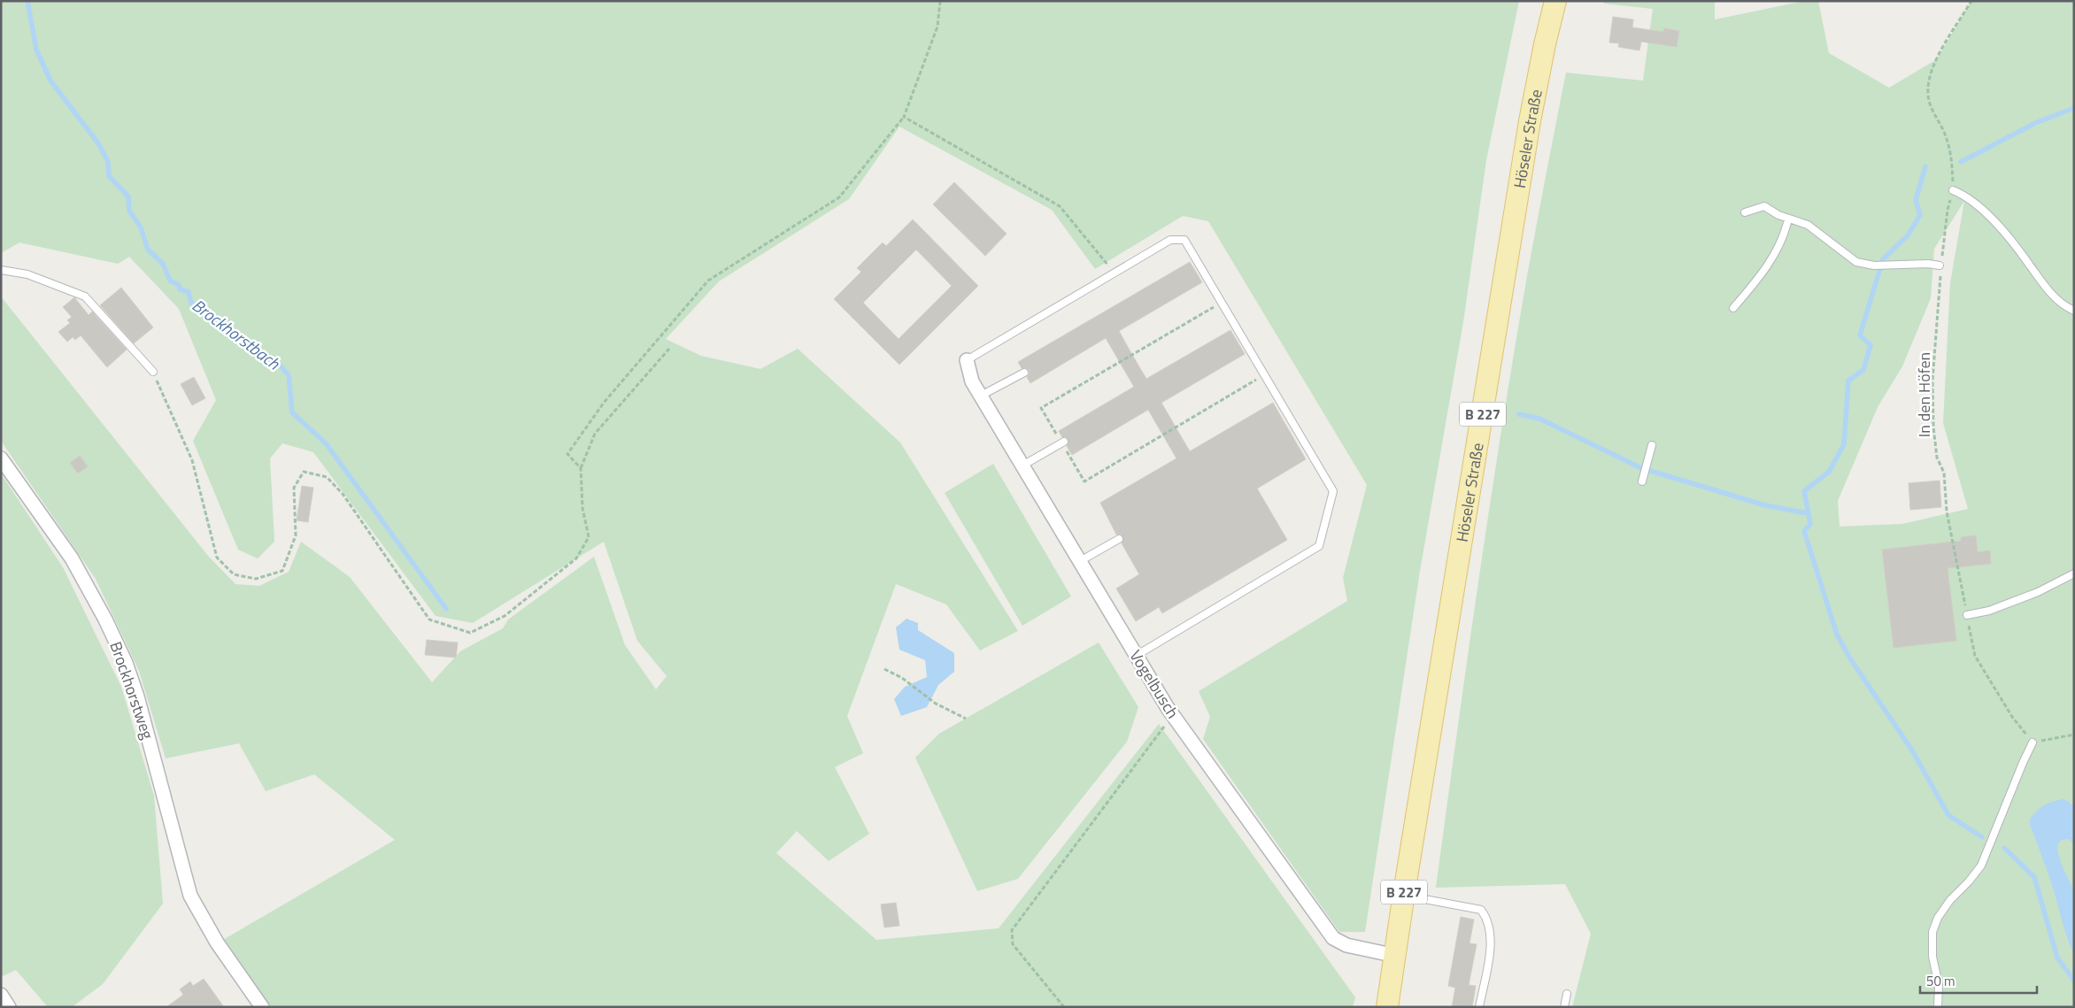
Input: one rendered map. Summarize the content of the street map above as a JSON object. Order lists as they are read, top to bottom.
{
  "streets": {
    "main road": ["Höseler Straße", "B 227"],
    "street": ["Vogelbusch", "Brockhorstweg"],
    "path": ["In den Höfen"]
  },
  "crossings": [
    ["Höseler Straße", "B 227"],
    ["B 227", "Vogelbusch"]
  ],
  "water": ["Brockhorstbach"],
  "scale_bar": "50 m"
}
